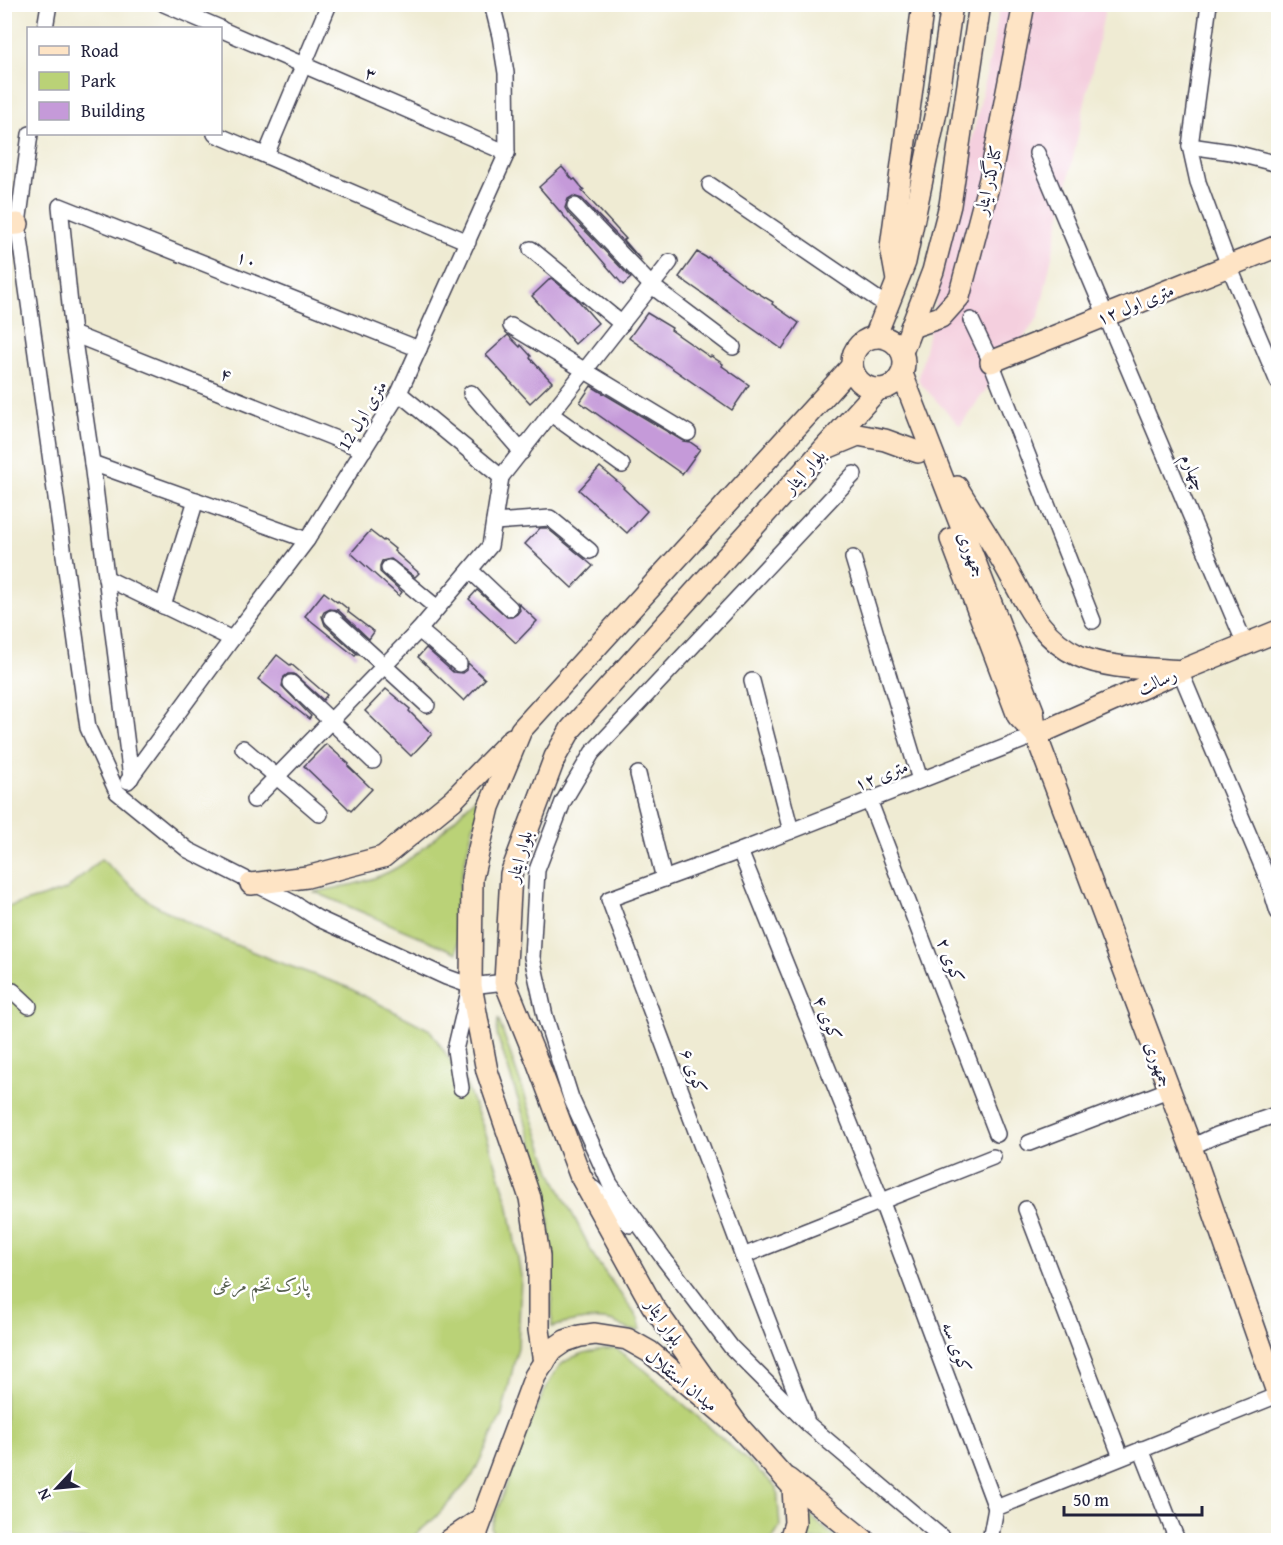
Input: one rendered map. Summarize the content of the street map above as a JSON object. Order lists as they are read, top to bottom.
{
  "streets": {
    "main road": [
      "کنارگذر ایثار",
      "۱۲ متری اول",
      "بلوار ایثار",
      "جمهوری",
      "رسالت",
      "میدان استقلال"
    ],
    "street": [
      "۳",
      "۱۰",
      "۴",
      "12 متری اول",
      "چهارم",
      "۱۲ متری",
      "کوی ۲",
      "کوی ۴",
      "کوی ۶",
      "کوی سه"
    ]
  },
  "crossings": [
    ["۳", "12 متری اول"],
    ["۱۰", "۴"],
    ["۱۰", "12 متری اول"],
    ["۱۲ متری اول", "چهارم"],
    ["۴", "12 متری اول"],
    ["بلوار ایثار", "جمهوری"],
    ["بلوار ایثار", "میدان استقلال"],
    ["چهارم", "رسالت"],
    ["جمهوری", "رسالت"],
    ["جمهوری", "۱۲ متری"],
    ["رسالت", "۱۲ متری"],
    ["۱۲ متری", "کوی ۲"],
    ["۱۲ متری", "کوی ۴"],
    ["۱۲ متری", "کوی ۶"],
    ["کوی ۴", "کوی سه"]
  ],
  "parks": ["پارک تخم مرغی"],
  "legend": ["Road", "Park", "Building"],
  "scale_bar": "50 m",
  "north": "bottom left"
}
